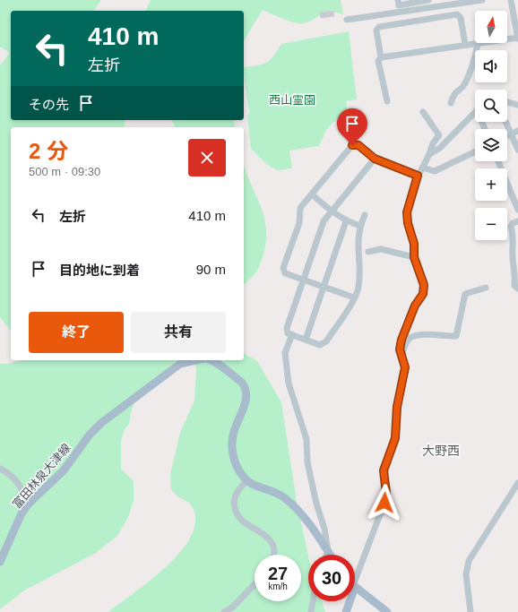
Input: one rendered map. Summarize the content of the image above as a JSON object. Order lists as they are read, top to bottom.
{
  "streets": {
    "main road": ["富田林泉大津線"]
  },
  "districts": ["大野西"],
  "parks": ["西山霊園"],
  "north": "top",
  "page": {
    "map_buttons": ["+", "−"],
    "turn": ["410 m", "左折"],
    "then": "その先",
    "heading": ["2 分", "500 m · 09:30"],
    "list": [
      {
        "name": "左折",
        "value": "410 m"
      },
      {
        "name": "目的地に到着",
        "value": "90 m"
      }
    ],
    "buttons": ["終了", "共有"],
    "speed": "27 km/h",
    "limit": "30"
  }
}
